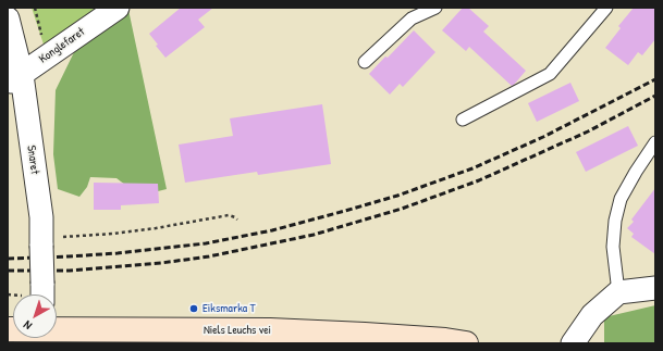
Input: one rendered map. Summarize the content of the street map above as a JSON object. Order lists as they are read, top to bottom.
{
  "streets": {
    "street": ["Konglefaret", "Snaret", "Niels Leuchs vei"]
  },
  "crossings": [
    ["Konglefaret", "Snaret"]
  ],
  "places": ["Eiksmarka T"],
  "north": "bottom left"
}
